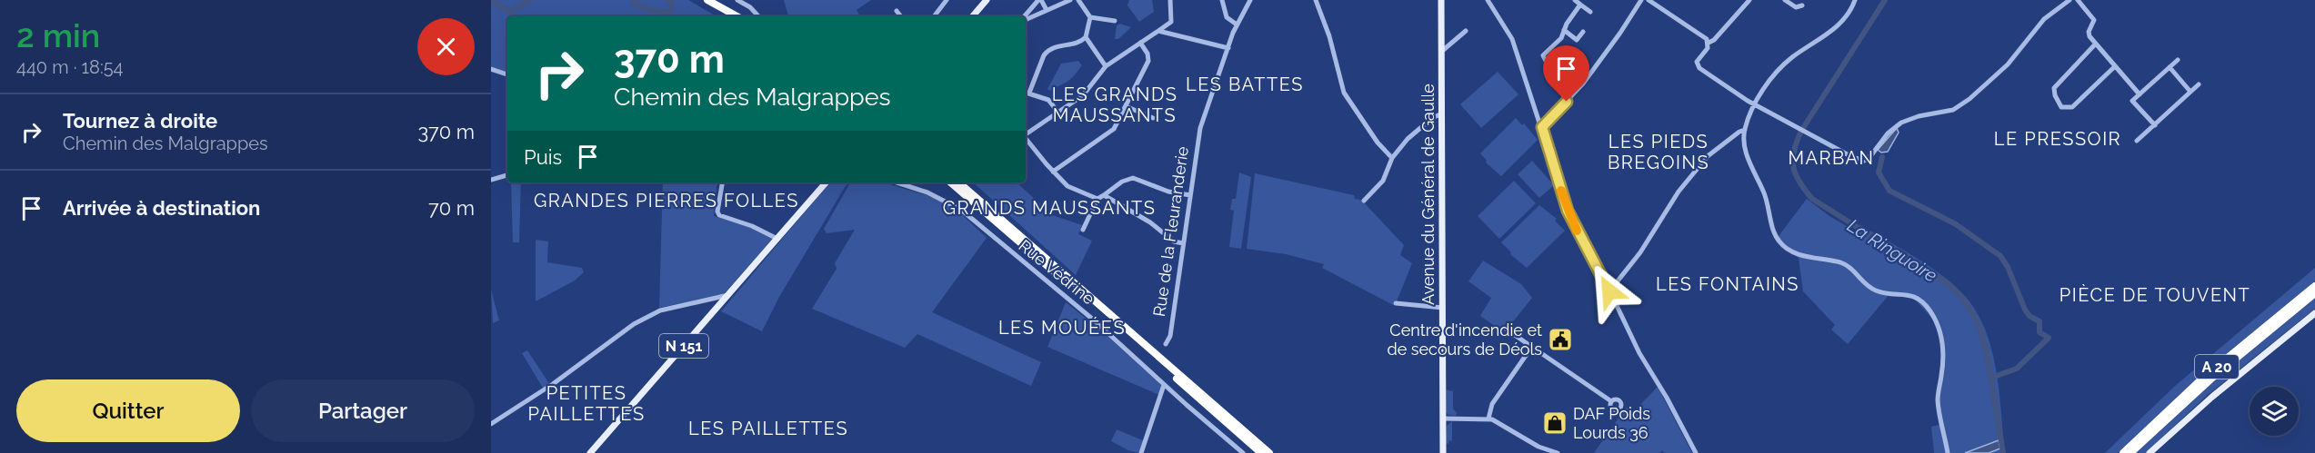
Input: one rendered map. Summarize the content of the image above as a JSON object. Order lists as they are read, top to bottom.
{
  "streets": {
    "highway": ["A 20"],
    "main road": ["Avenue du Général de Gaulle", "N 151"],
    "street": ["Rue de la Fleuranderie", "Rue Védrine"]
  },
  "districts": [
    "LES BATTES",
    "LES GRANDS MAUSSANTS",
    "LE PRESSOIR",
    "LES PIEDS BREGOINS",
    "MARBAN",
    "GRANDES PIERRES FOLLES",
    "GRANDS MAUSSANTS",
    "LES FONTAINS",
    "PIÈCE DE TOUVENT",
    "LES MOUÉES",
    "PETITES PAILLETTES",
    "LES PAILLETTES"
  ],
  "water": ["La Ringuoire"],
  "places": {
    "public building": ["Centre d'incendie et de secours de Déols"],
    "shop": ["DAF Poids Lourds 36"]
  },
  "page": {
    "heading": ["2 min", "440 m · 18:54"],
    "turn": ["370 m", "Chemin des Malgrappes"],
    "list": [
      {
        "name": "Tournez à droite",
        "note": "Chemin des Malgrappes",
        "value": "370 m"
      },
      {
        "name": "Arrivée à destination",
        "value": "70 m"
      }
    ],
    "then": "Puis",
    "buttons": ["Quitter", "Partager"]
  }
}
